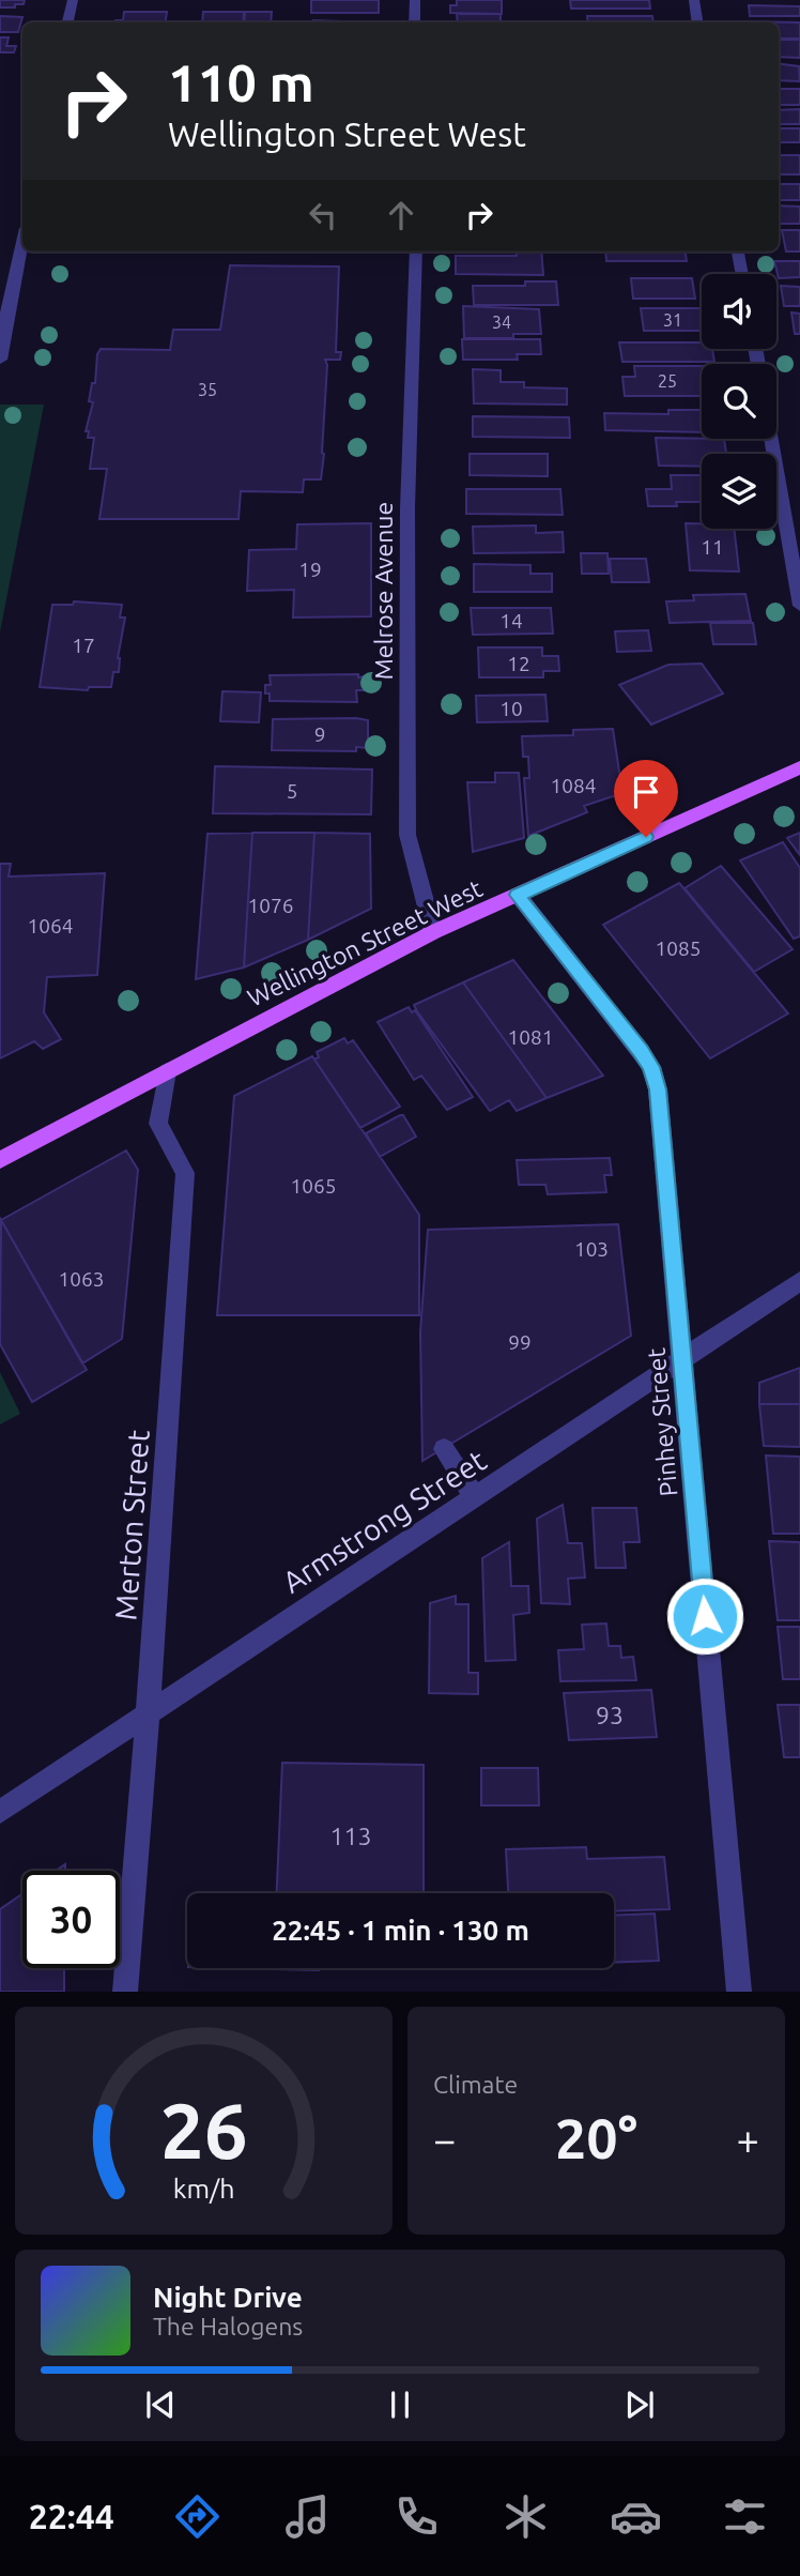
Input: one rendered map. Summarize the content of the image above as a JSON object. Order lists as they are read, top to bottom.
{
  "streets": {
    "main road": ["Wellington Street West"],
    "street": [
      "Melrose Avenue",
      "Pinhey Street",
      "Armstrong Street",
      "Merton Street"
    ]
  },
  "crossings": [
    ["Melrose Avenue", "Wellington Street West"],
    ["Wellington Street West", "Pinhey Street"],
    ["Wellington Street West", "Merton Street"],
    ["Pinhey Street", "Armstrong Street"],
    ["Armstrong Street", "Merton Street"]
  ],
  "house_numbers": [
    "31",
    "34",
    "25",
    "35",
    "11",
    "19",
    "14",
    "17",
    "12",
    "10",
    "9",
    "1084",
    "5",
    "1076",
    "1064",
    "1085",
    "1081",
    "1065",
    "103",
    "1063",
    "99",
    "93",
    "113"
  ],
  "page": {
    "turn": ["110 m", "Wellington Street West"],
    "limit": "30",
    "trip": "22:45 · 1 min · 130 m",
    "tile": "Climate",
    "heat": ["−", "20°", "+"],
    "song": ["Night Drive", "The Halogens"],
    "tabs": "22:44",
    "gauge": ["26", "km/h"]
  }
}
